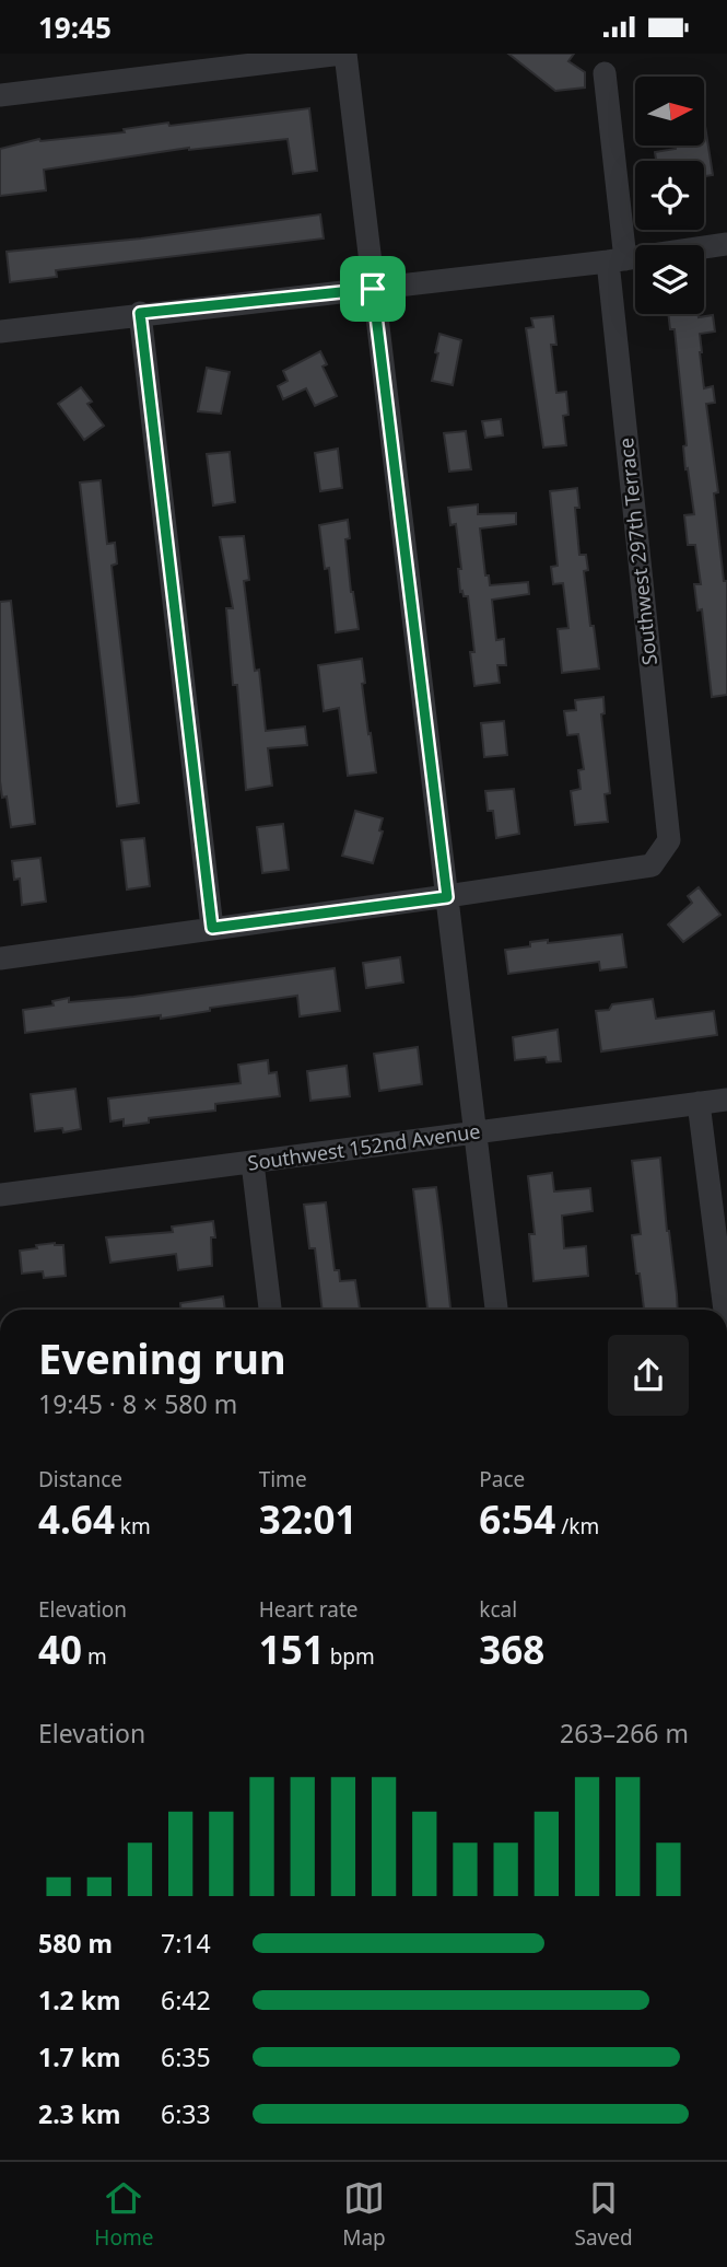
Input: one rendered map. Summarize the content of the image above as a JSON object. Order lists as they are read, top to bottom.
{
  "streets": {
    "street": ["Southwest 297th Terrace", "Southwest 152nd Avenue"]
  },
  "north": "right",
  "page": {
    "status": "19:45",
    "heading": ["Evening run", "19:45 · 8 × 580 m"],
    "stats": [
      ["Distance", "4.64 km"],
      ["Time", "32:01"],
      ["Pace", "6:54 /km"],
      ["Elevation", "40 m"],
      ["Heart rate", "151 bpm"],
      ["kcal", "368"]
    ],
    "chart": ["Elevation", "263–266 m"],
    "list": [
      {
        "name": "580 m",
        "note": "7:14"
      },
      {
        "name": "1.2 km",
        "note": "6:42"
      },
      {
        "name": "1.7 km",
        "note": "6:35"
      },
      {
        "name": "2.3 km",
        "note": "6:33"
      }
    ],
    "tabs": ["Home", "Map", "Saved"]
  }
}
